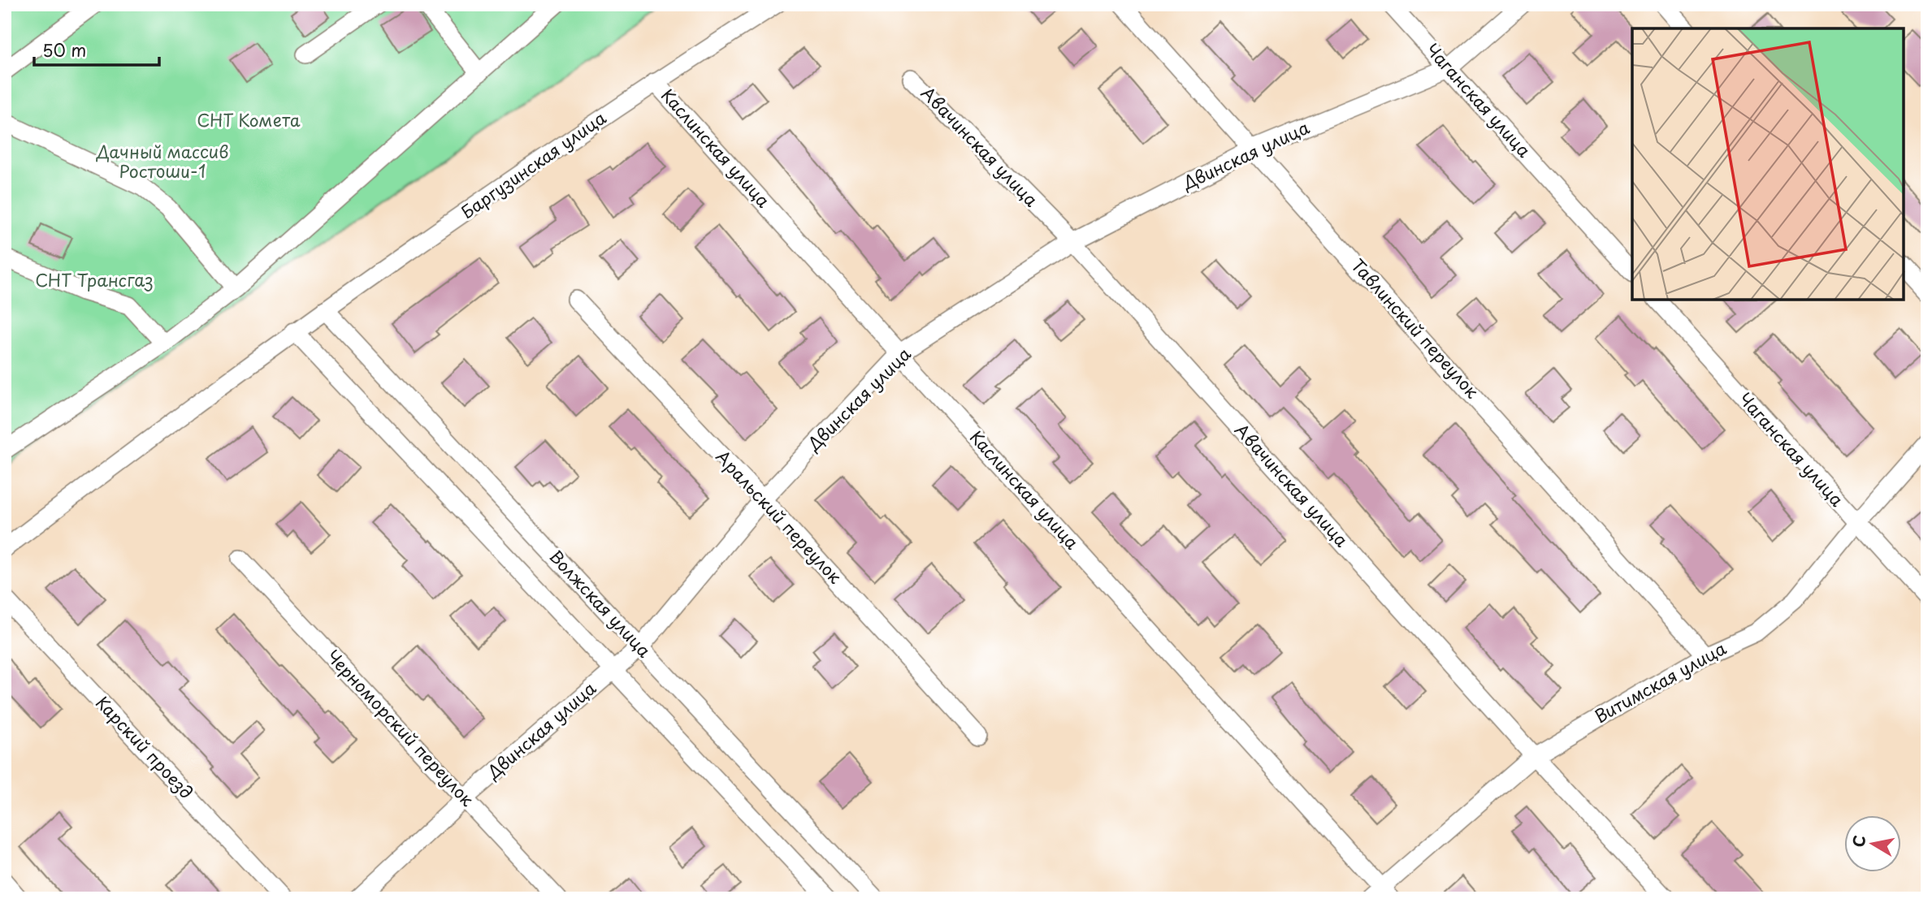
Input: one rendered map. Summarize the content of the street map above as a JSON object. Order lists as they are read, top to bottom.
{
  "streets": {
    "street": [
      "Чаганская улица",
      "Авачинская улица",
      "Каслинская улица",
      "Двинская улица",
      "Баргузинская улица",
      "Тавлинский переулок",
      "Аральский переулок",
      "Волжская улица",
      "Витимская улица",
      "Черноморский переулок",
      "Карский проезд"
    ]
  },
  "crossings": [
    ["Чаганская улица", "Двинская улица"],
    ["Чаганская улица", "Витимская улица"],
    ["Авачинская улица", "Двинская улица"],
    ["Авачинская улица", "Витимская улица"],
    ["Каслинская улица", "Двинская улица"],
    ["Каслинская улица", "Баргузинская улица"],
    ["Каслинская улица", "Витимская улица"],
    ["Двинская улица", "Тавлинский переулок"],
    ["Двинская улица", "Аральский переулок"],
    ["Двинская улица", "Волжская улица"],
    ["Двинская улица", "Черноморский переулок"],
    ["Баргузинская улица", "Волжская улица"],
    ["Тавлинский переулок", "Витимская улица"]
  ],
  "parks": ["СНТ Комета", "Дачный массив Ростоши-1", "СНТ Трансгаз"],
  "scale_bar": "50 m",
  "north": "left"
}
